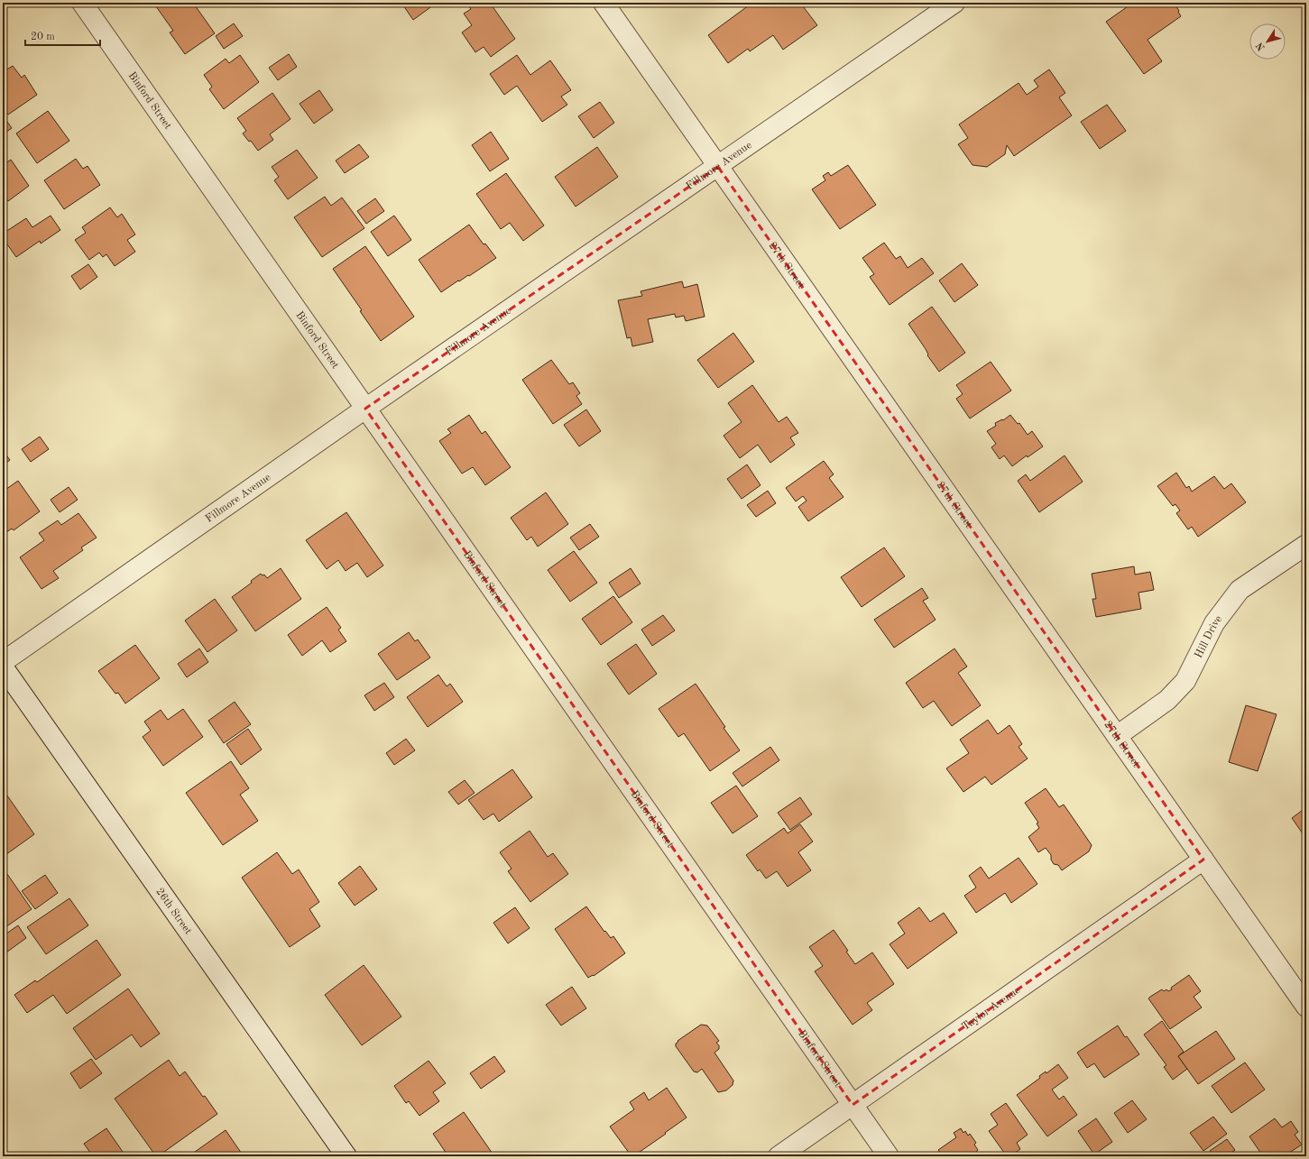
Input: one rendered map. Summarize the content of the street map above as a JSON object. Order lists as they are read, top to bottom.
{
  "streets": {
    "street": [
      "Binford Street",
      "Fillmore Avenue",
      "27th Street",
      "Hill Drive",
      "26th Street",
      "Taylor Avenue"
    ]
  },
  "crossings": [
    ["Binford Street", "Fillmore Avenue"],
    ["Binford Street", "Taylor Avenue"],
    ["Fillmore Avenue", "27th Street"],
    ["27th Street", "Hill Drive"],
    ["27th Street", "Taylor Avenue"]
  ],
  "scale_bar": "20 m",
  "north": "bottom left"
}
